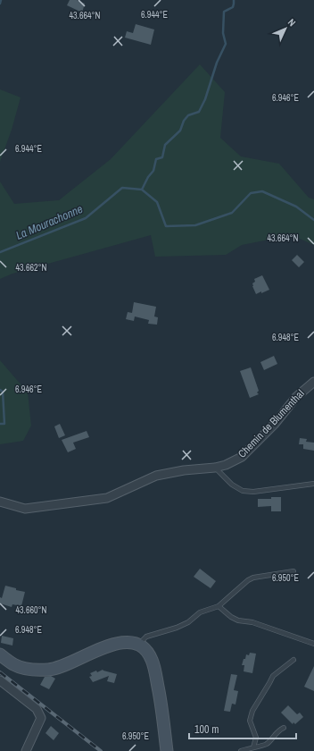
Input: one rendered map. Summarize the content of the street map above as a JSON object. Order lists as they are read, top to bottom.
{
  "streets": {
    "street": ["Chemin de Blumenthal"]
  },
  "water": ["La Mourachonne"],
  "scale_bar": "100 m",
  "north": "top right",
  "coordinates": [
    "6.944°E",
    "43.664°N",
    "6.946°E",
    "43.662°N",
    "6.948°E",
    "6.950°E",
    "43.660°N"
  ]
}
